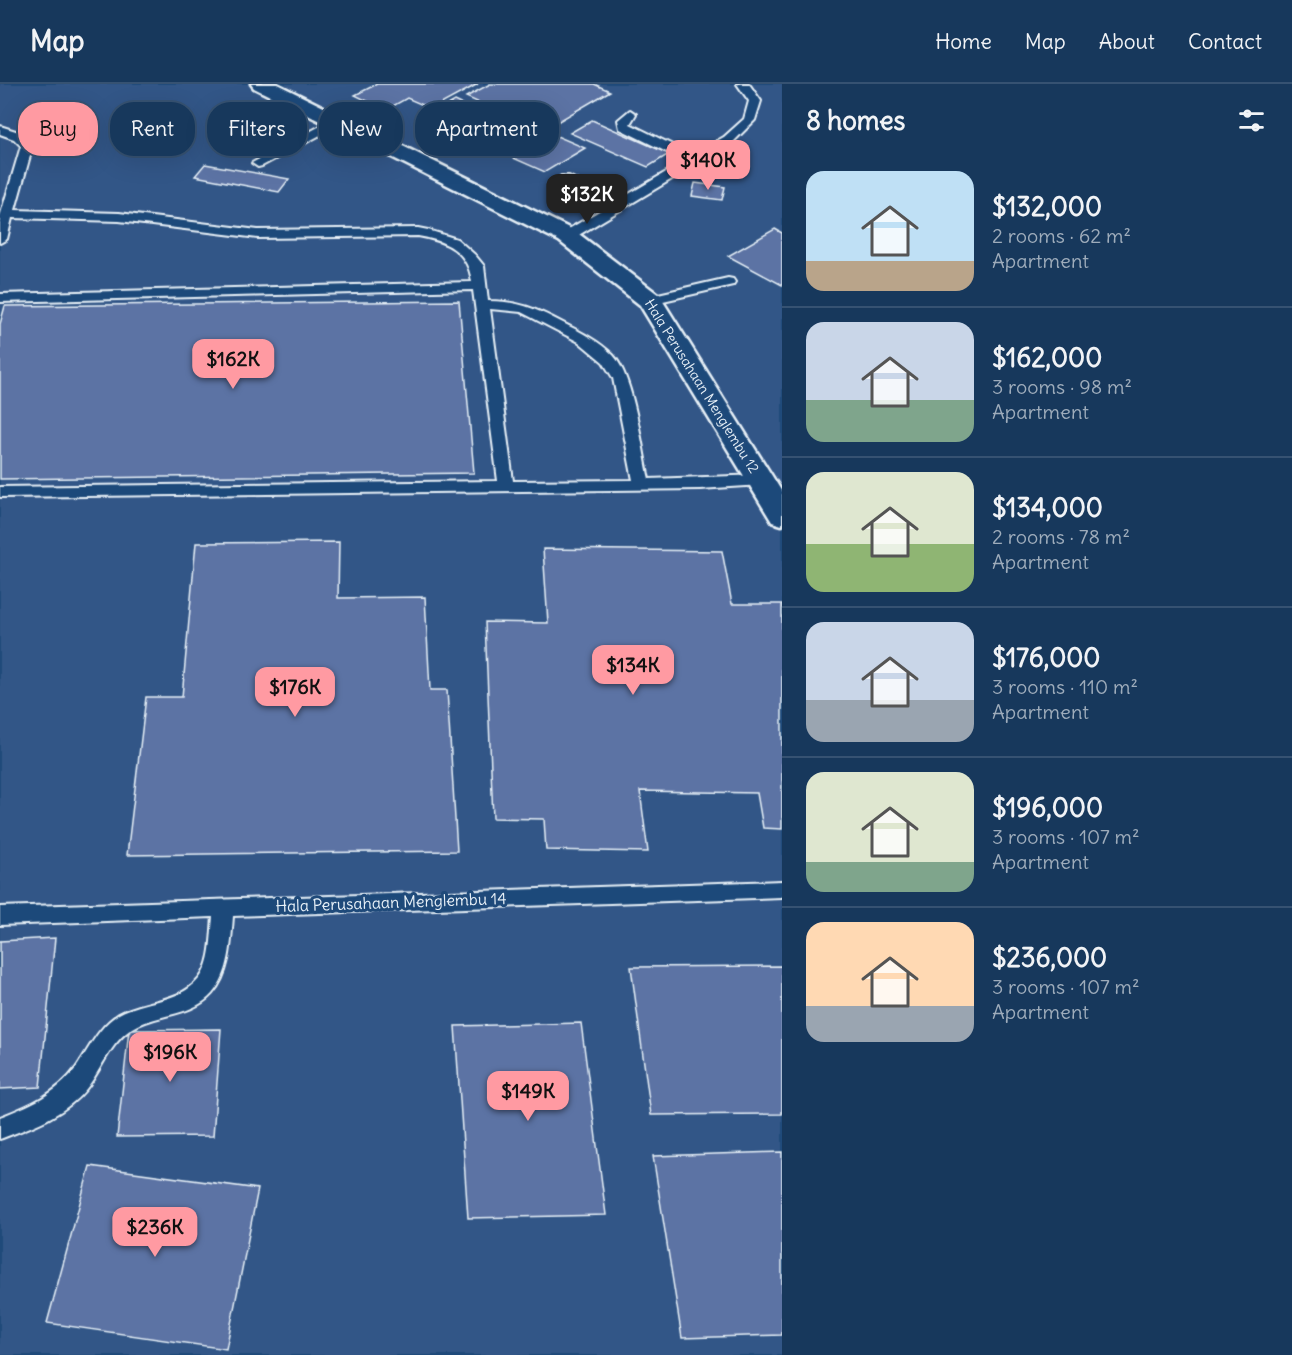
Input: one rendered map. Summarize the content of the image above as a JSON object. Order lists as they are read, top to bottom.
{
  "streets": {
    "street": ["Hala Perusahaan Menglembu 12"],
    "lane": ["Hala Perusahaan Menglembu 14"]
  },
  "page": {
    "header": "Map",
    "nav": [
      "Home",
      "Map",
      "About",
      "Contact"
    ],
    "heading": "8 homes",
    "chip": [
      "Buy",
      "Rent",
      "Filters",
      "New",
      "Apartment"
    ],
    "price": [
      "$140K",
      "$132K",
      "$162K",
      "$134K",
      "$176K",
      "$196K",
      "$149K",
      "$236K"
    ],
    "list": [
      {
        "name": "$132,000",
        "note": "2 rooms · 62 m² · Apartment"
      },
      {
        "name": "$162,000",
        "note": "3 rooms · 98 m² · Apartment"
      },
      {
        "name": "$134,000",
        "note": "2 rooms · 78 m² · Apartment"
      },
      {
        "name": "$176,000",
        "note": "3 rooms · 110 m² · Apartment"
      },
      {
        "name": "$196,000",
        "note": "3 rooms · 107 m² · Apartment"
      },
      {
        "name": "$236,000",
        "note": "3 rooms · 107 m² · Apartment"
      }
    ]
  }
}
